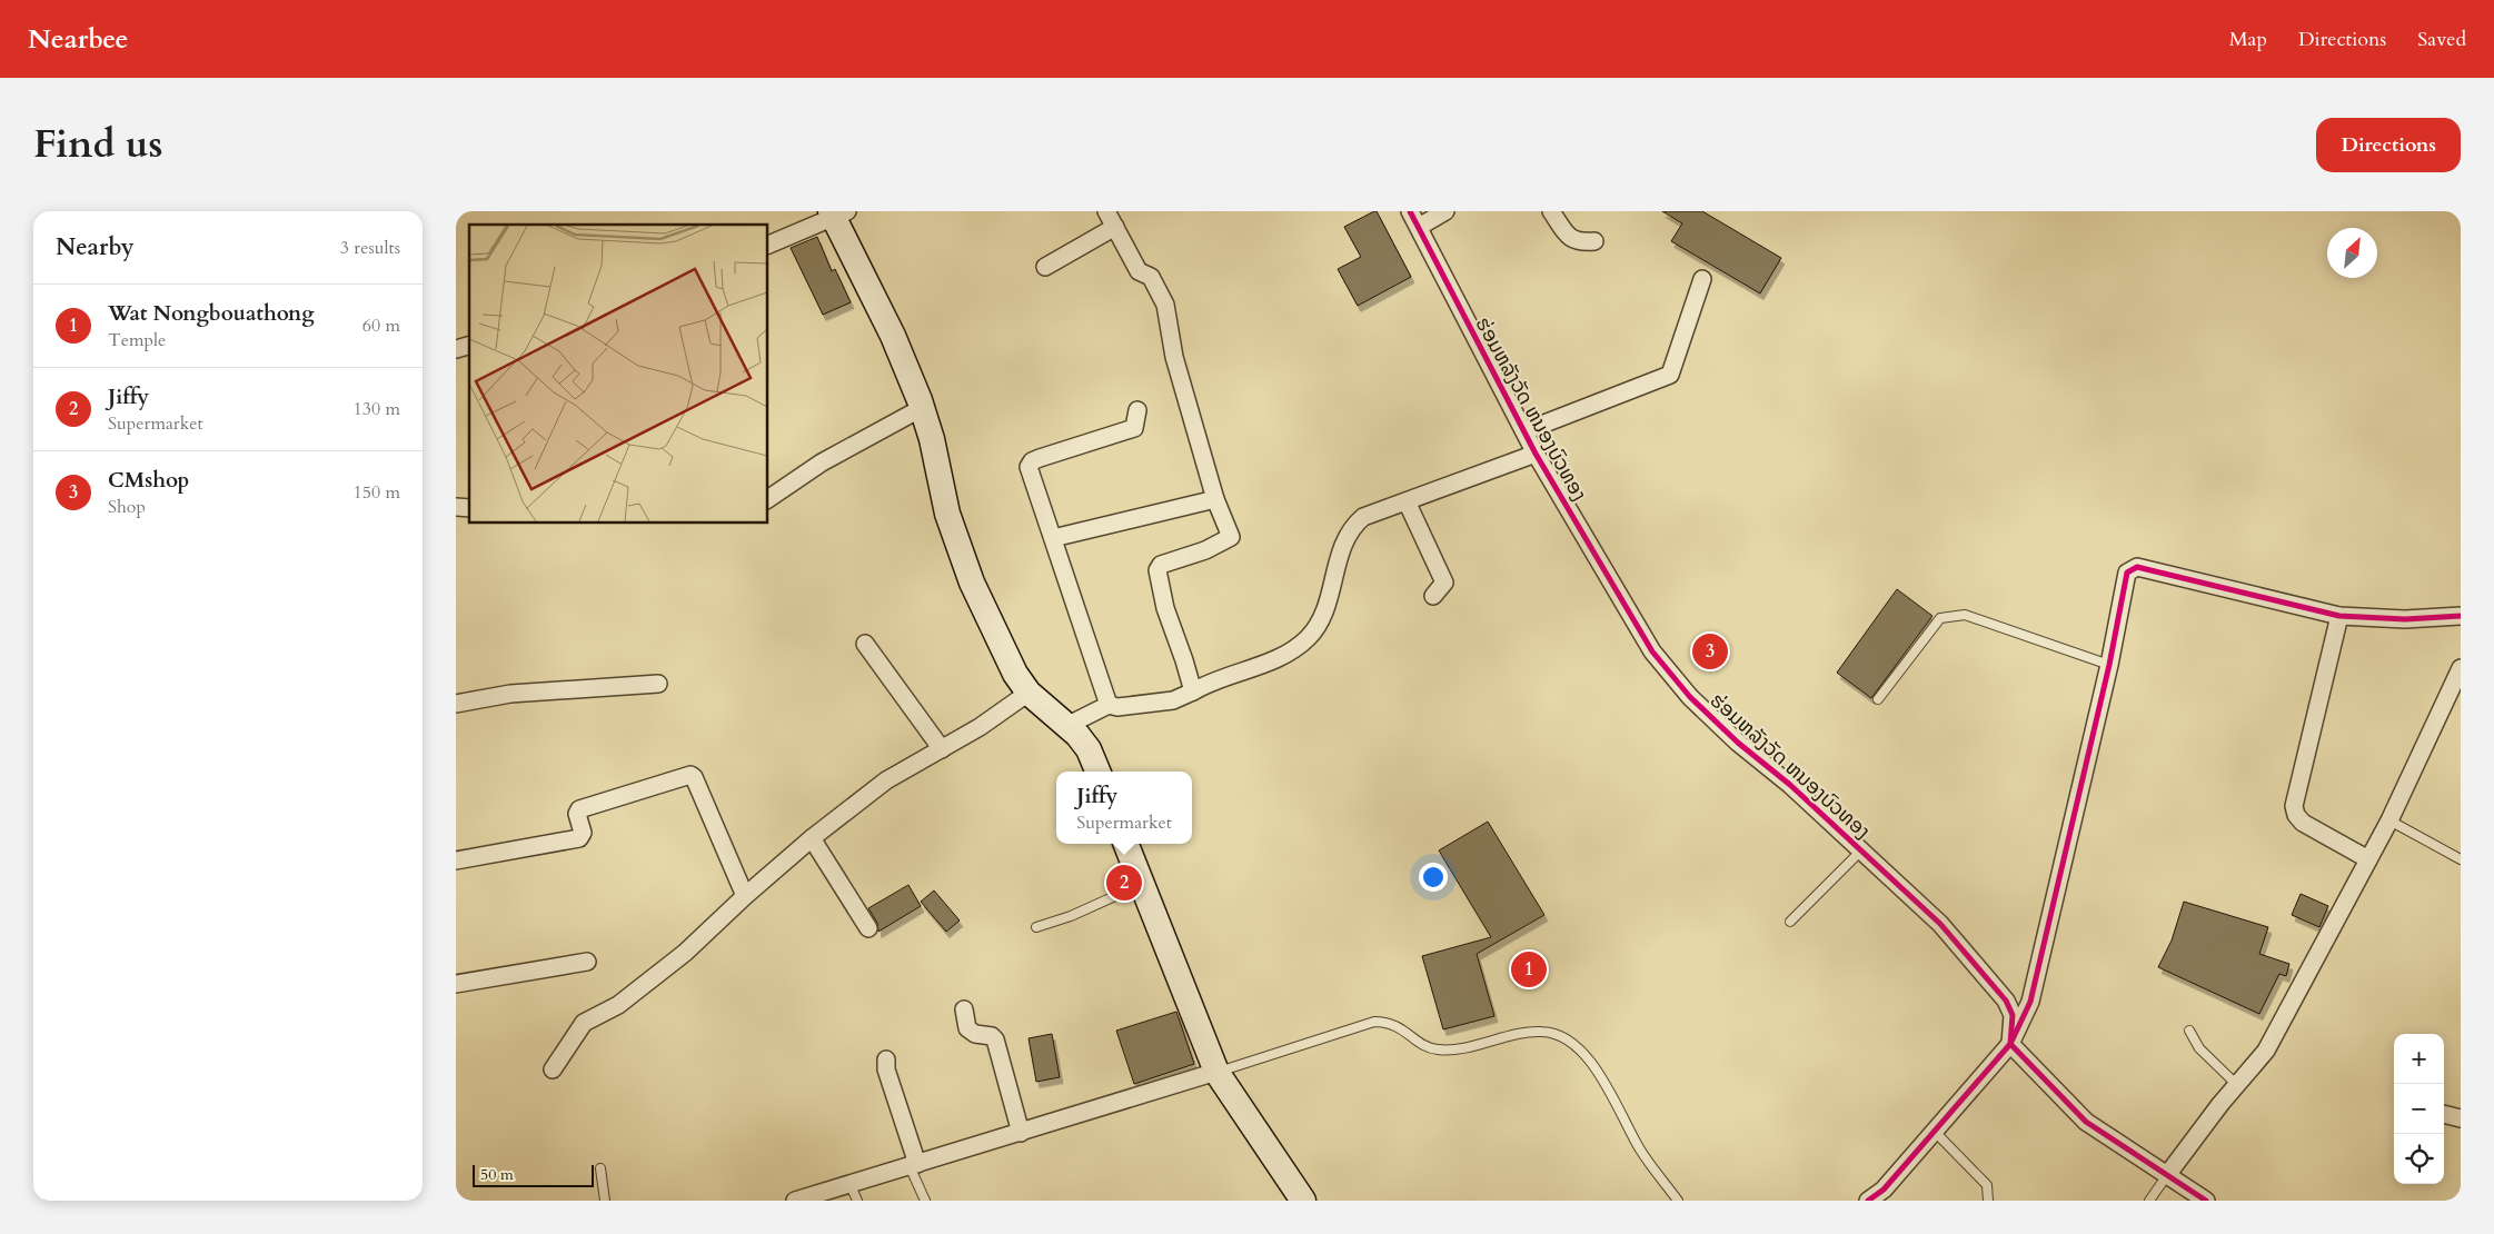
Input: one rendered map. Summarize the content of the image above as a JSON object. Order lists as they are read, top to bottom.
{
  "streets": {
    "street": ["ຮ່ອມຫລັງວັດ ຫນອງບົວທອງ"]
  },
  "scale_bar": "50 m",
  "north": "top right",
  "page": {
    "header": "Nearbee",
    "nav": ["Map", "Directions", "Saved"],
    "title": "Find us",
    "buttons": "Directions",
    "heading": ["Nearby", "3 results"],
    "list": [
      {
        "mark": "1",
        "name": "Wat Nongbouathong",
        "note": "Temple",
        "value": "60 m"
      },
      {
        "mark": "2",
        "name": "Jiffy",
        "note": "Supermarket",
        "value": "130 m"
      },
      {
        "mark": "3",
        "name": "CMshop",
        "note": "Shop",
        "value": "150 m"
      }
    ],
    "pins": ["3", "2", "1"],
    "popup": ["Jiffy", "Supermarket"],
    "map_buttons": ["+", "−"],
    "scale": "50 m"
  }
}
